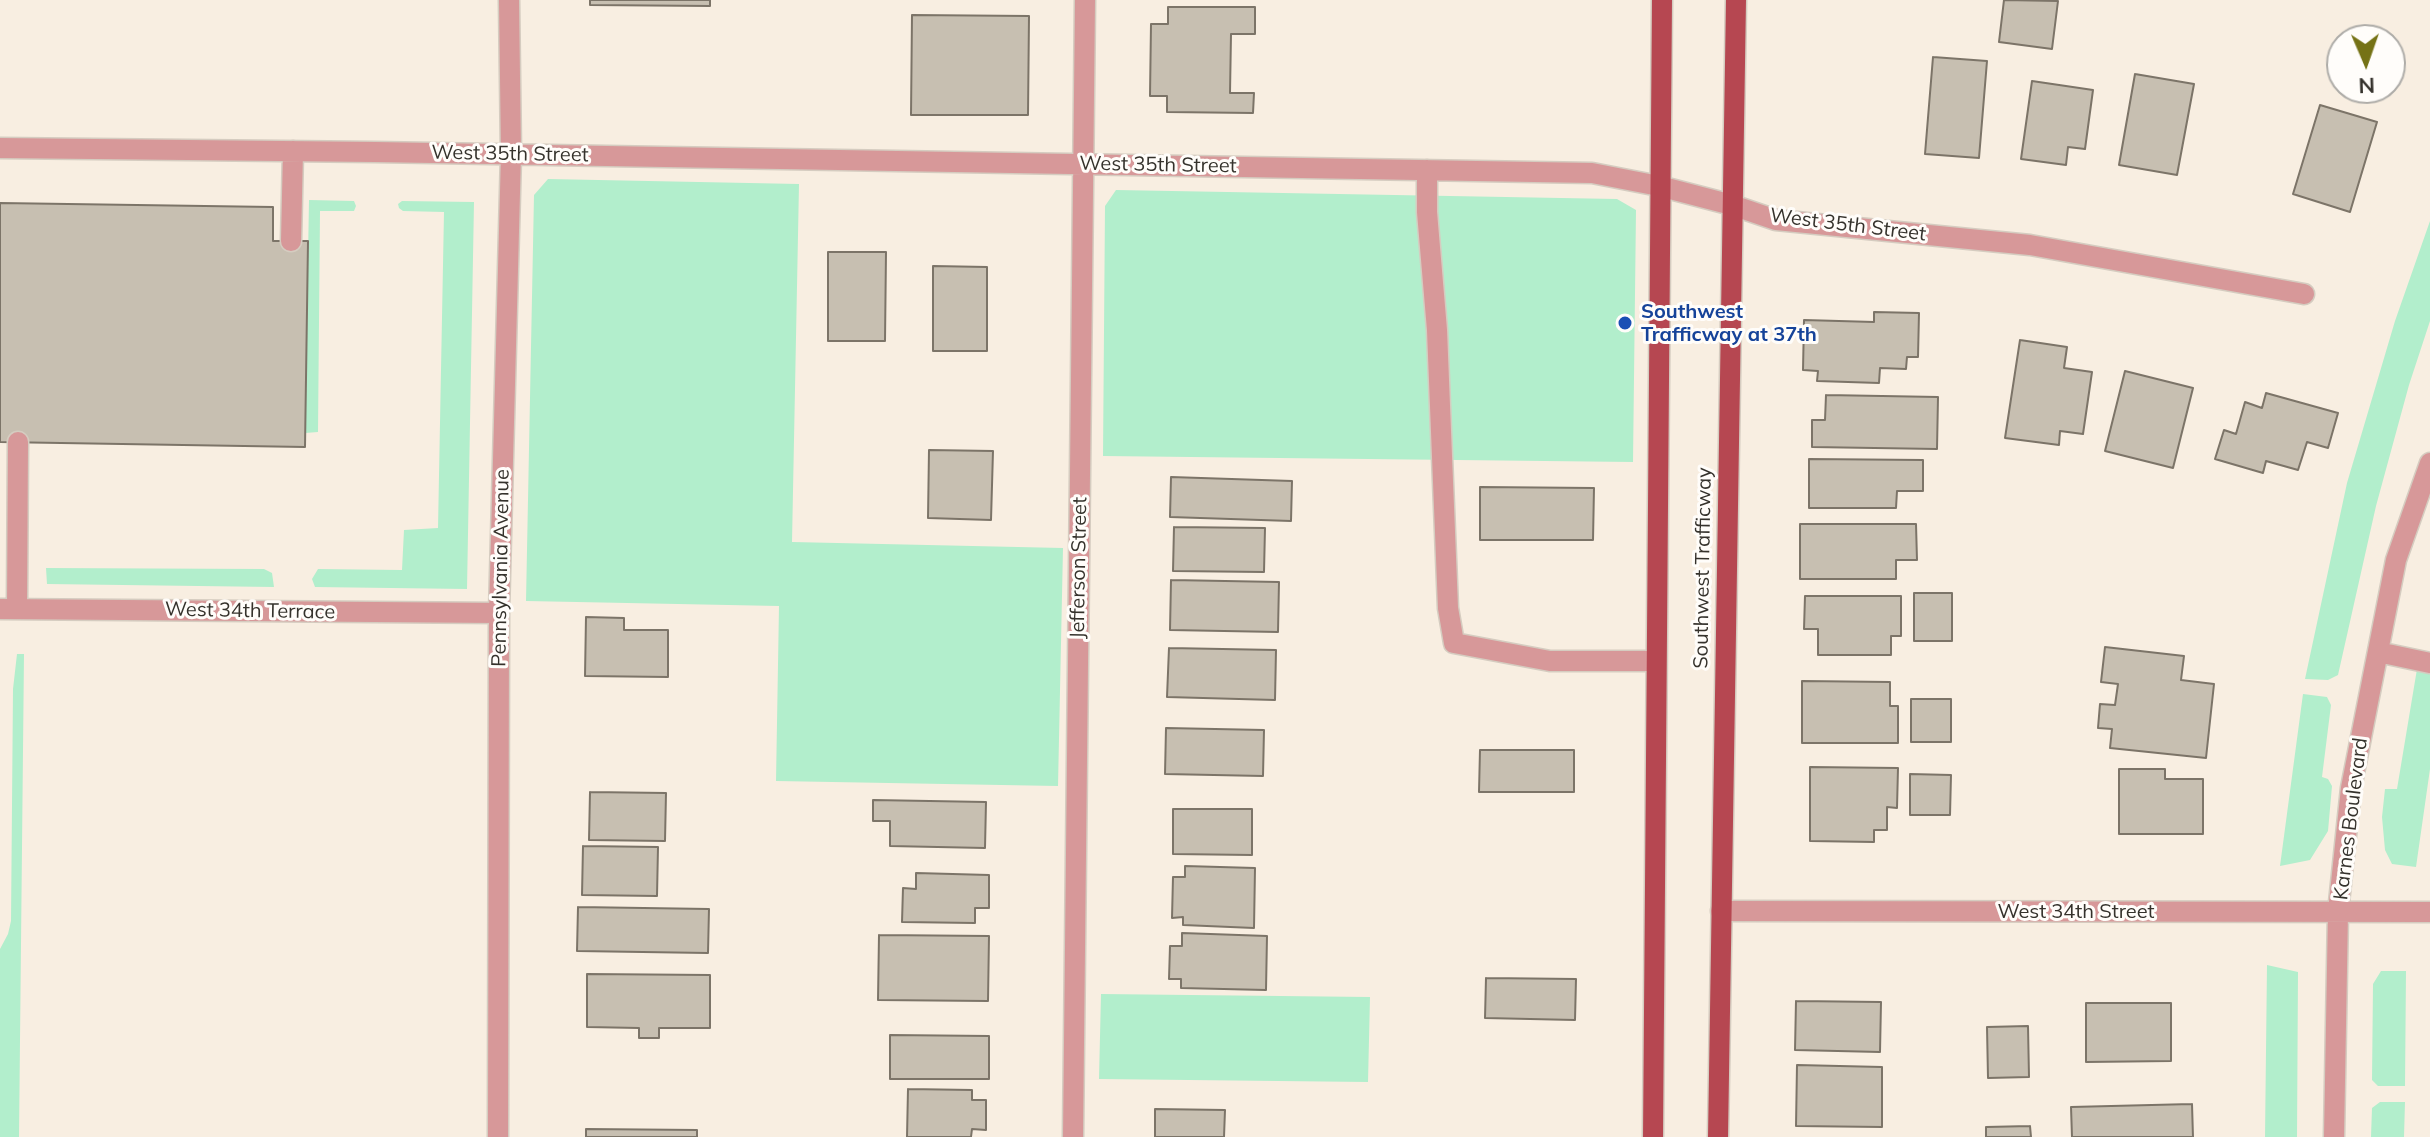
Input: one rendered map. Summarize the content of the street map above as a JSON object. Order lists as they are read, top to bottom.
{
  "streets": {
    "main road": ["Southwest Trafficway"],
    "street": [
      "West 35th Street",
      "Pennsylvania Avenue",
      "Jefferson Street",
      "West 34th Terrace",
      "Karnes Boulevard",
      "West 34th Street"
    ]
  },
  "crossings": [
    ["West 35th Street", "Pennsylvania Avenue"],
    ["West 35th Street", "Jefferson Street"],
    ["West 35th Street", "Southwest Trafficway"],
    ["Pennsylvania Avenue", "West 34th Terrace"],
    ["Southwest Trafficway", "West 34th Street"],
    ["Karnes Boulevard", "West 34th Street"]
  ],
  "places": ["Southwest Trafficway at 37th"],
  "north": "bottom"
}
